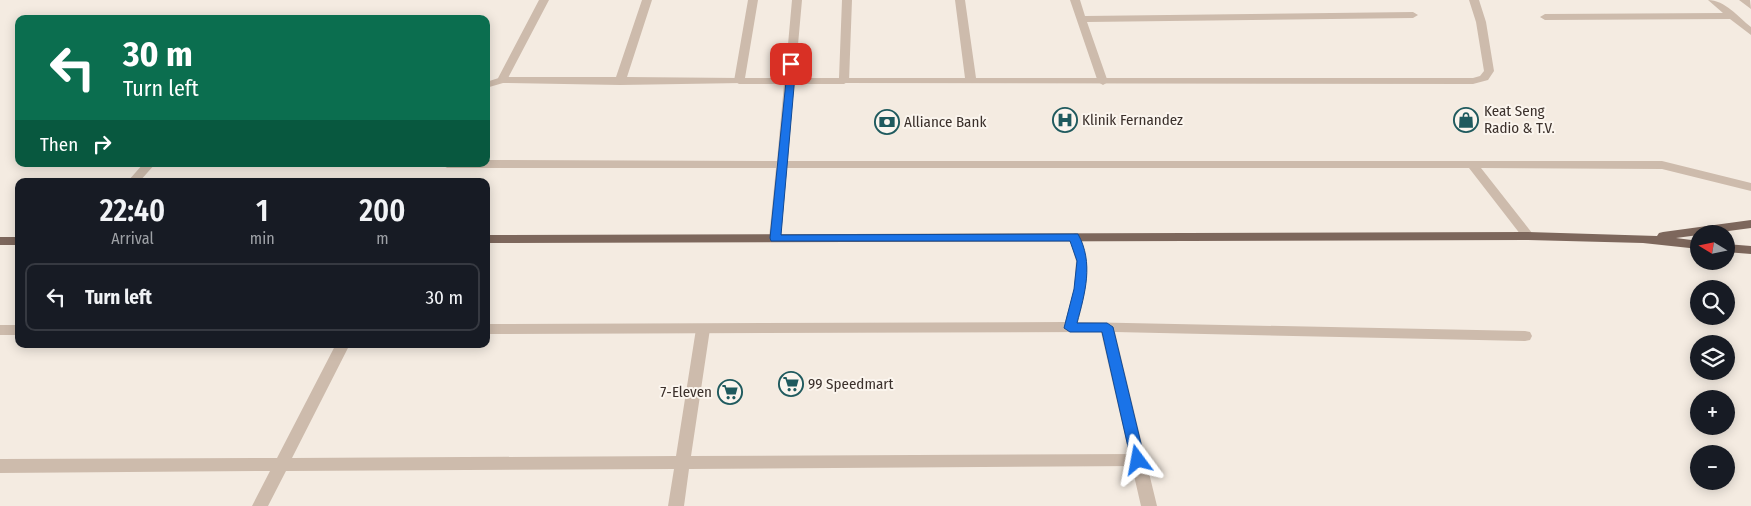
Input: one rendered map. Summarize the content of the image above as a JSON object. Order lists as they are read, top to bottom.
{
  "places": {
    "hospital": ["Klinik Fernandez"],
    "shop": ["Keat Seng Radio & T.V."],
    "bank": ["Alliance Bank"],
    "supermarket": ["99 Speedmart", "7-Eleven"]
  },
  "north": "left",
  "page": {
    "turn": ["30 m", "Turn left"],
    "then": "Then",
    "eta": [
      "22:40",
      "Arrival",
      "1",
      "min",
      "200",
      "m"
    ],
    "map_buttons": ["+", "−"],
    "list": [
      {
        "name": "Turn left",
        "value": "30 m"
      }
    ]
  }
}
